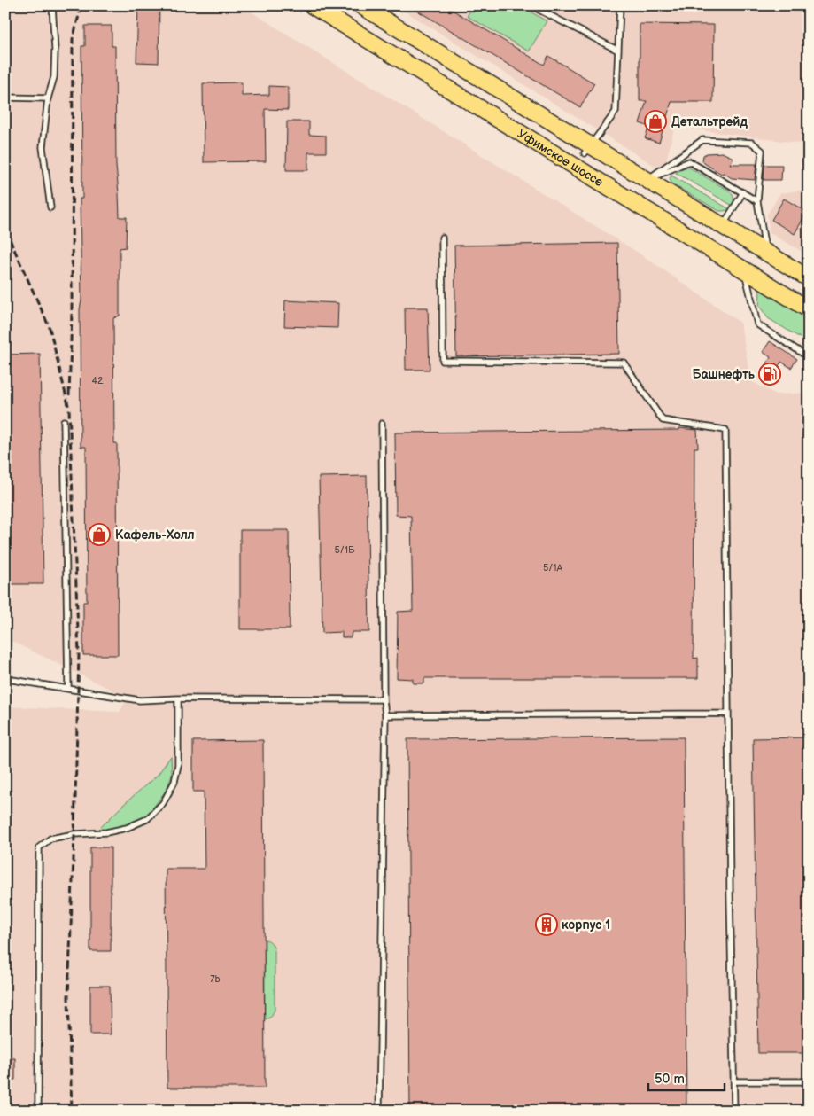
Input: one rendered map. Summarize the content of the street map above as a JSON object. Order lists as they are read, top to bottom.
{
  "streets": {
    "main road": ["Уфимское шоссе"]
  },
  "places": {
    "shop": ["Детальтрейд", "Кафель-Холл"],
    "fuel station": ["Башнефть"],
    "building": ["корпус 1"]
  },
  "house_numbers": [
    "42",
    "5/1Б",
    "5/1А",
    "7b"
  ],
  "scale_bar": "50 m"
}
